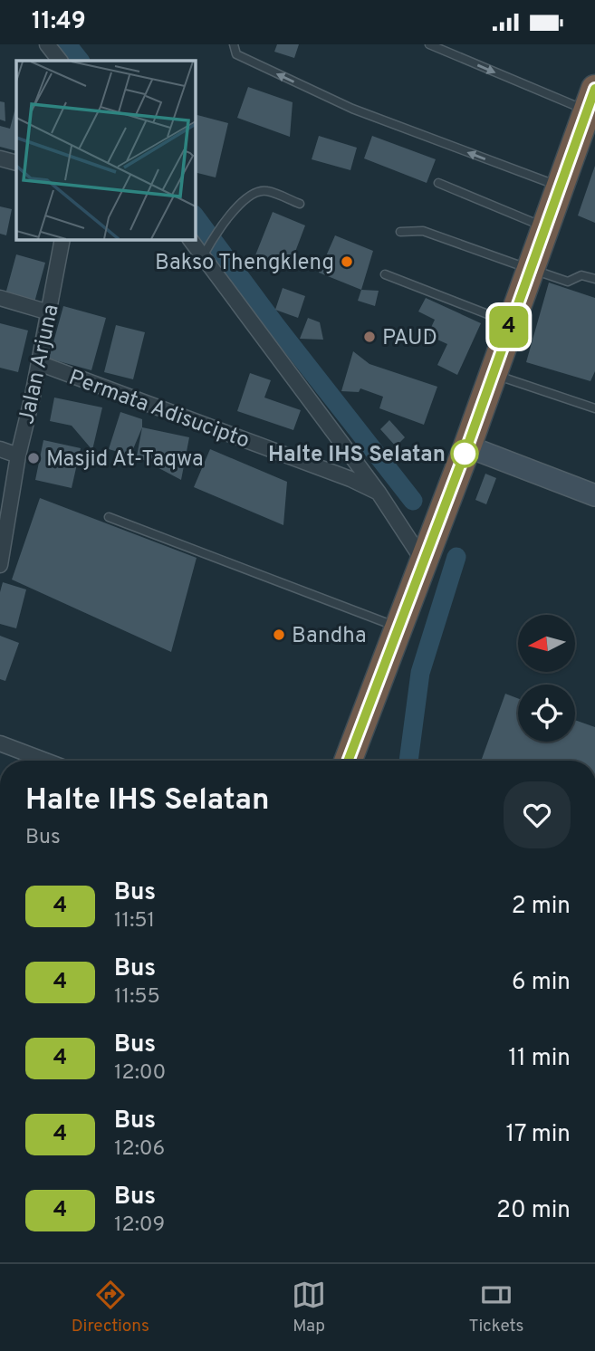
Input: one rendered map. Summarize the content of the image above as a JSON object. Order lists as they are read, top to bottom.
{
  "streets": {
    "street": ["Jalan Arjuna", "Permata Adisucipto"]
  },
  "places": [
    "Bakso Thengkleng",
    "PAUD",
    "Halte IHS Selatan",
    "Masjid At-Taqwa",
    "Bandha"
  ],
  "lines": ["bus line 4"],
  "north": "left",
  "page": {
    "status": "11:49",
    "on_map": "4",
    "heading": ["Halte IHS Selatan", "Bus"],
    "list": [
      {
        "mark": "4",
        "name": "Bus",
        "note": "11:51",
        "value": "2 min"
      },
      {
        "mark": "4",
        "name": "Bus",
        "note": "11:55",
        "value": "6 min"
      },
      {
        "mark": "4",
        "name": "Bus",
        "note": "12:00",
        "value": "11 min"
      },
      {
        "mark": "4",
        "name": "Bus",
        "note": "12:06",
        "value": "17 min"
      },
      {
        "mark": "4",
        "name": "Bus",
        "note": "12:09",
        "value": "20 min"
      }
    ],
    "tabs": ["Directions", "Map", "Tickets"]
  }
}
